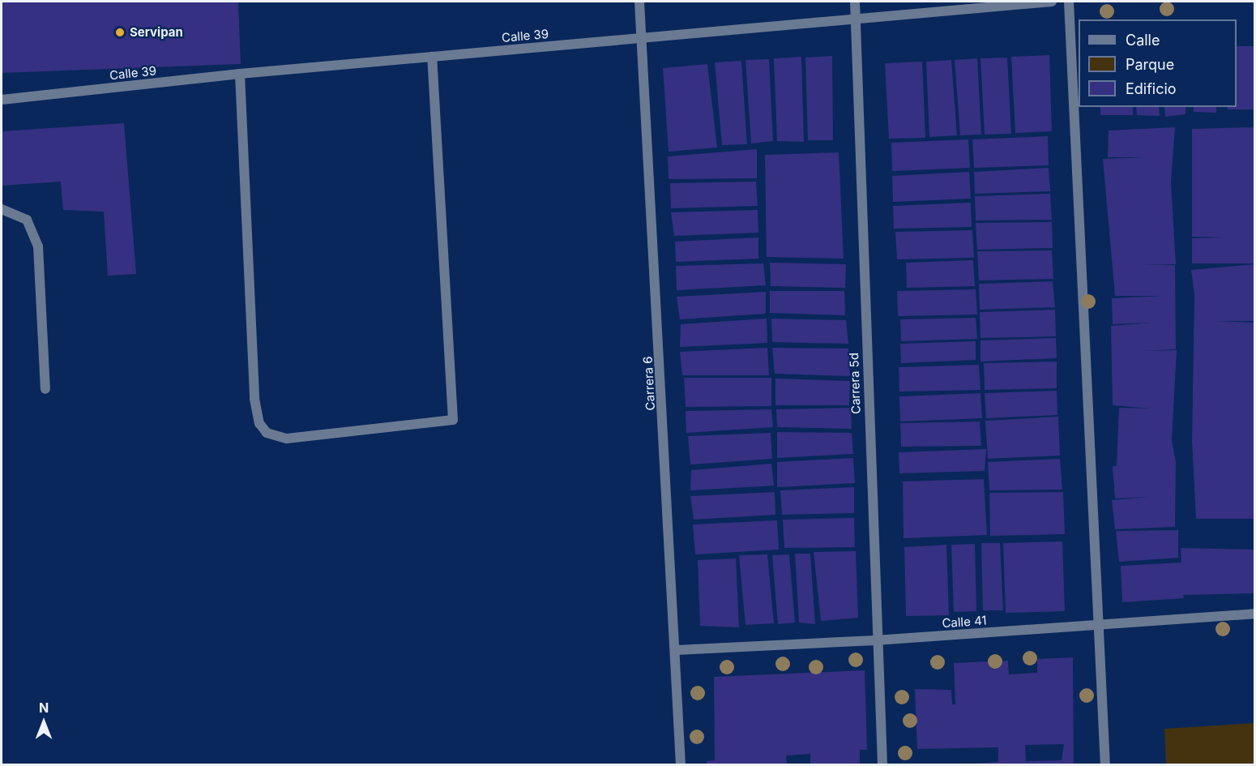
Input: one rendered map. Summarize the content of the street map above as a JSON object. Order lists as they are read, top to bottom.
{
  "streets": {
    "street": [
      "Calle 39",
      "Carrera 6",
      "Carrera 5d",
      "Calle 41"
    ]
  },
  "crossings": [
    ["Calle 39", "Carrera 6"],
    ["Calle 39", "Carrera 5d"],
    ["Carrera 6", "Calle 41"],
    ["Carrera 5d", "Calle 41"]
  ],
  "places": ["Servipan"],
  "legend": ["Calle", "Parque", "Edificio"],
  "north": "top"
}
